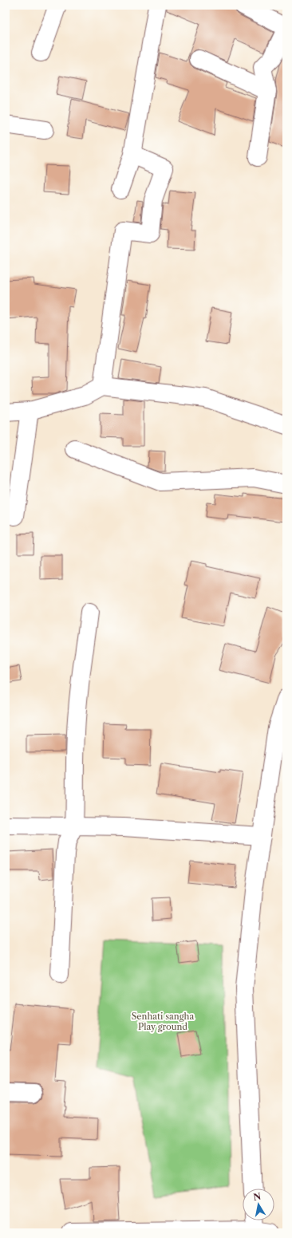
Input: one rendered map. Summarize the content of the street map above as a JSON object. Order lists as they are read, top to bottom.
{
  "parks": ["Senhati sangha Play ground"],
  "north": "top"
}
